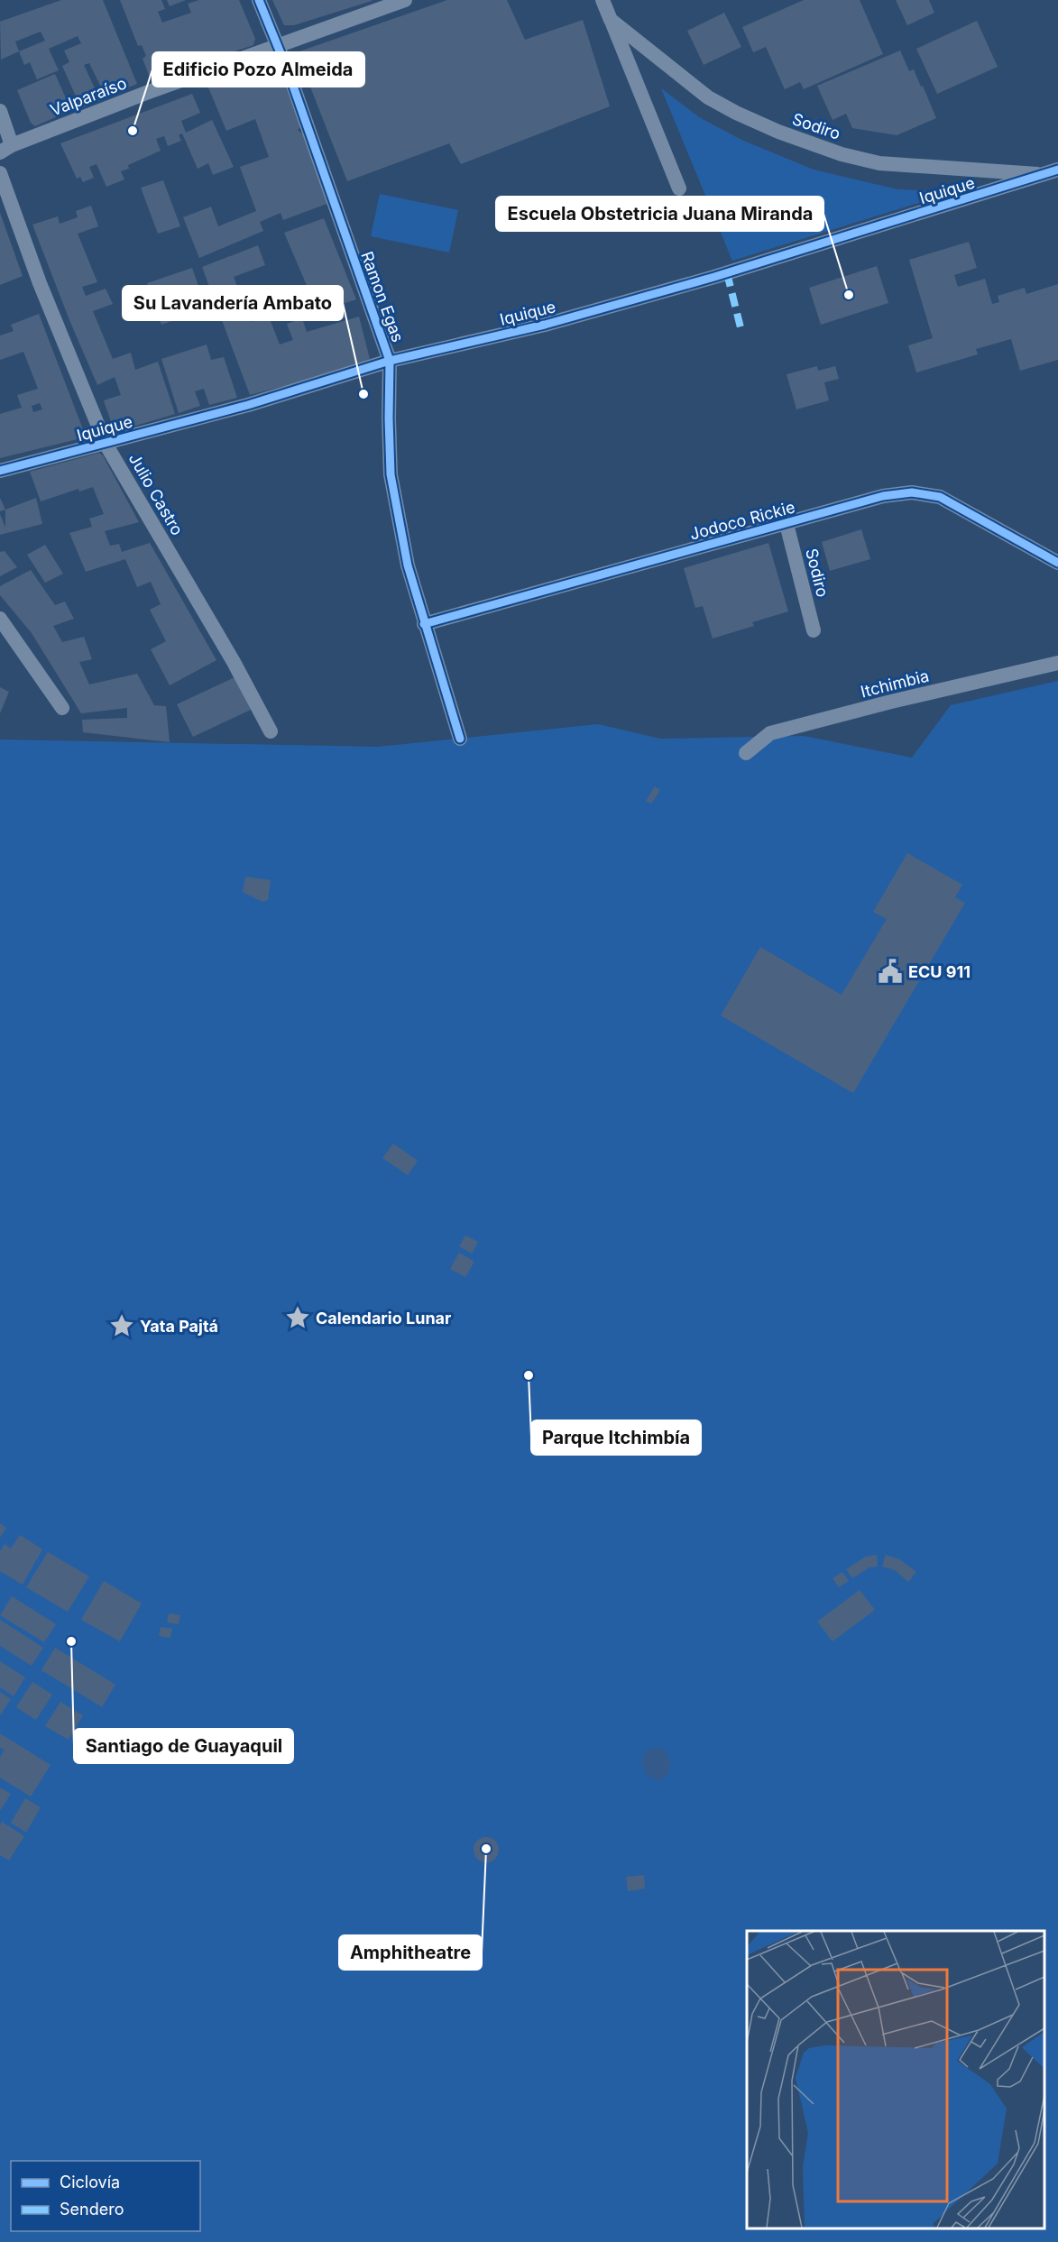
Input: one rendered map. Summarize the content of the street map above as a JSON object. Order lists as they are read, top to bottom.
{
  "streets": {
    "street": [
      "Valparaíso",
      "Sodiro",
      "Iquique",
      "Ramon Egas",
      "Julio Castro",
      "Jodoco Rickie",
      "Itchimbia"
    ]
  },
  "crossings": [
    ["Valparaíso", "Ramon Egas"],
    ["Sodiro", "Iquique"],
    ["Sodiro", "Jodoco Rickie"],
    ["Iquique", "Ramon Egas"],
    ["Iquique", "Julio Castro"],
    ["Ramon Egas", "Jodoco Rickie"]
  ],
  "places": {
    "other": [
      "Edificio Pozo Almeida",
      "Escuela Obstetricia Juana Miranda",
      "Su Lavandería Ambato",
      "Parque Itchimbía",
      "Santiago de Guayaquil",
      "Amphitheatre"
    ],
    "public building": ["ECU 911"],
    "place": ["Calendario Lunar", "Yata Pajtá"]
  },
  "legend": ["Ciclovía", "Sendero"]
}
